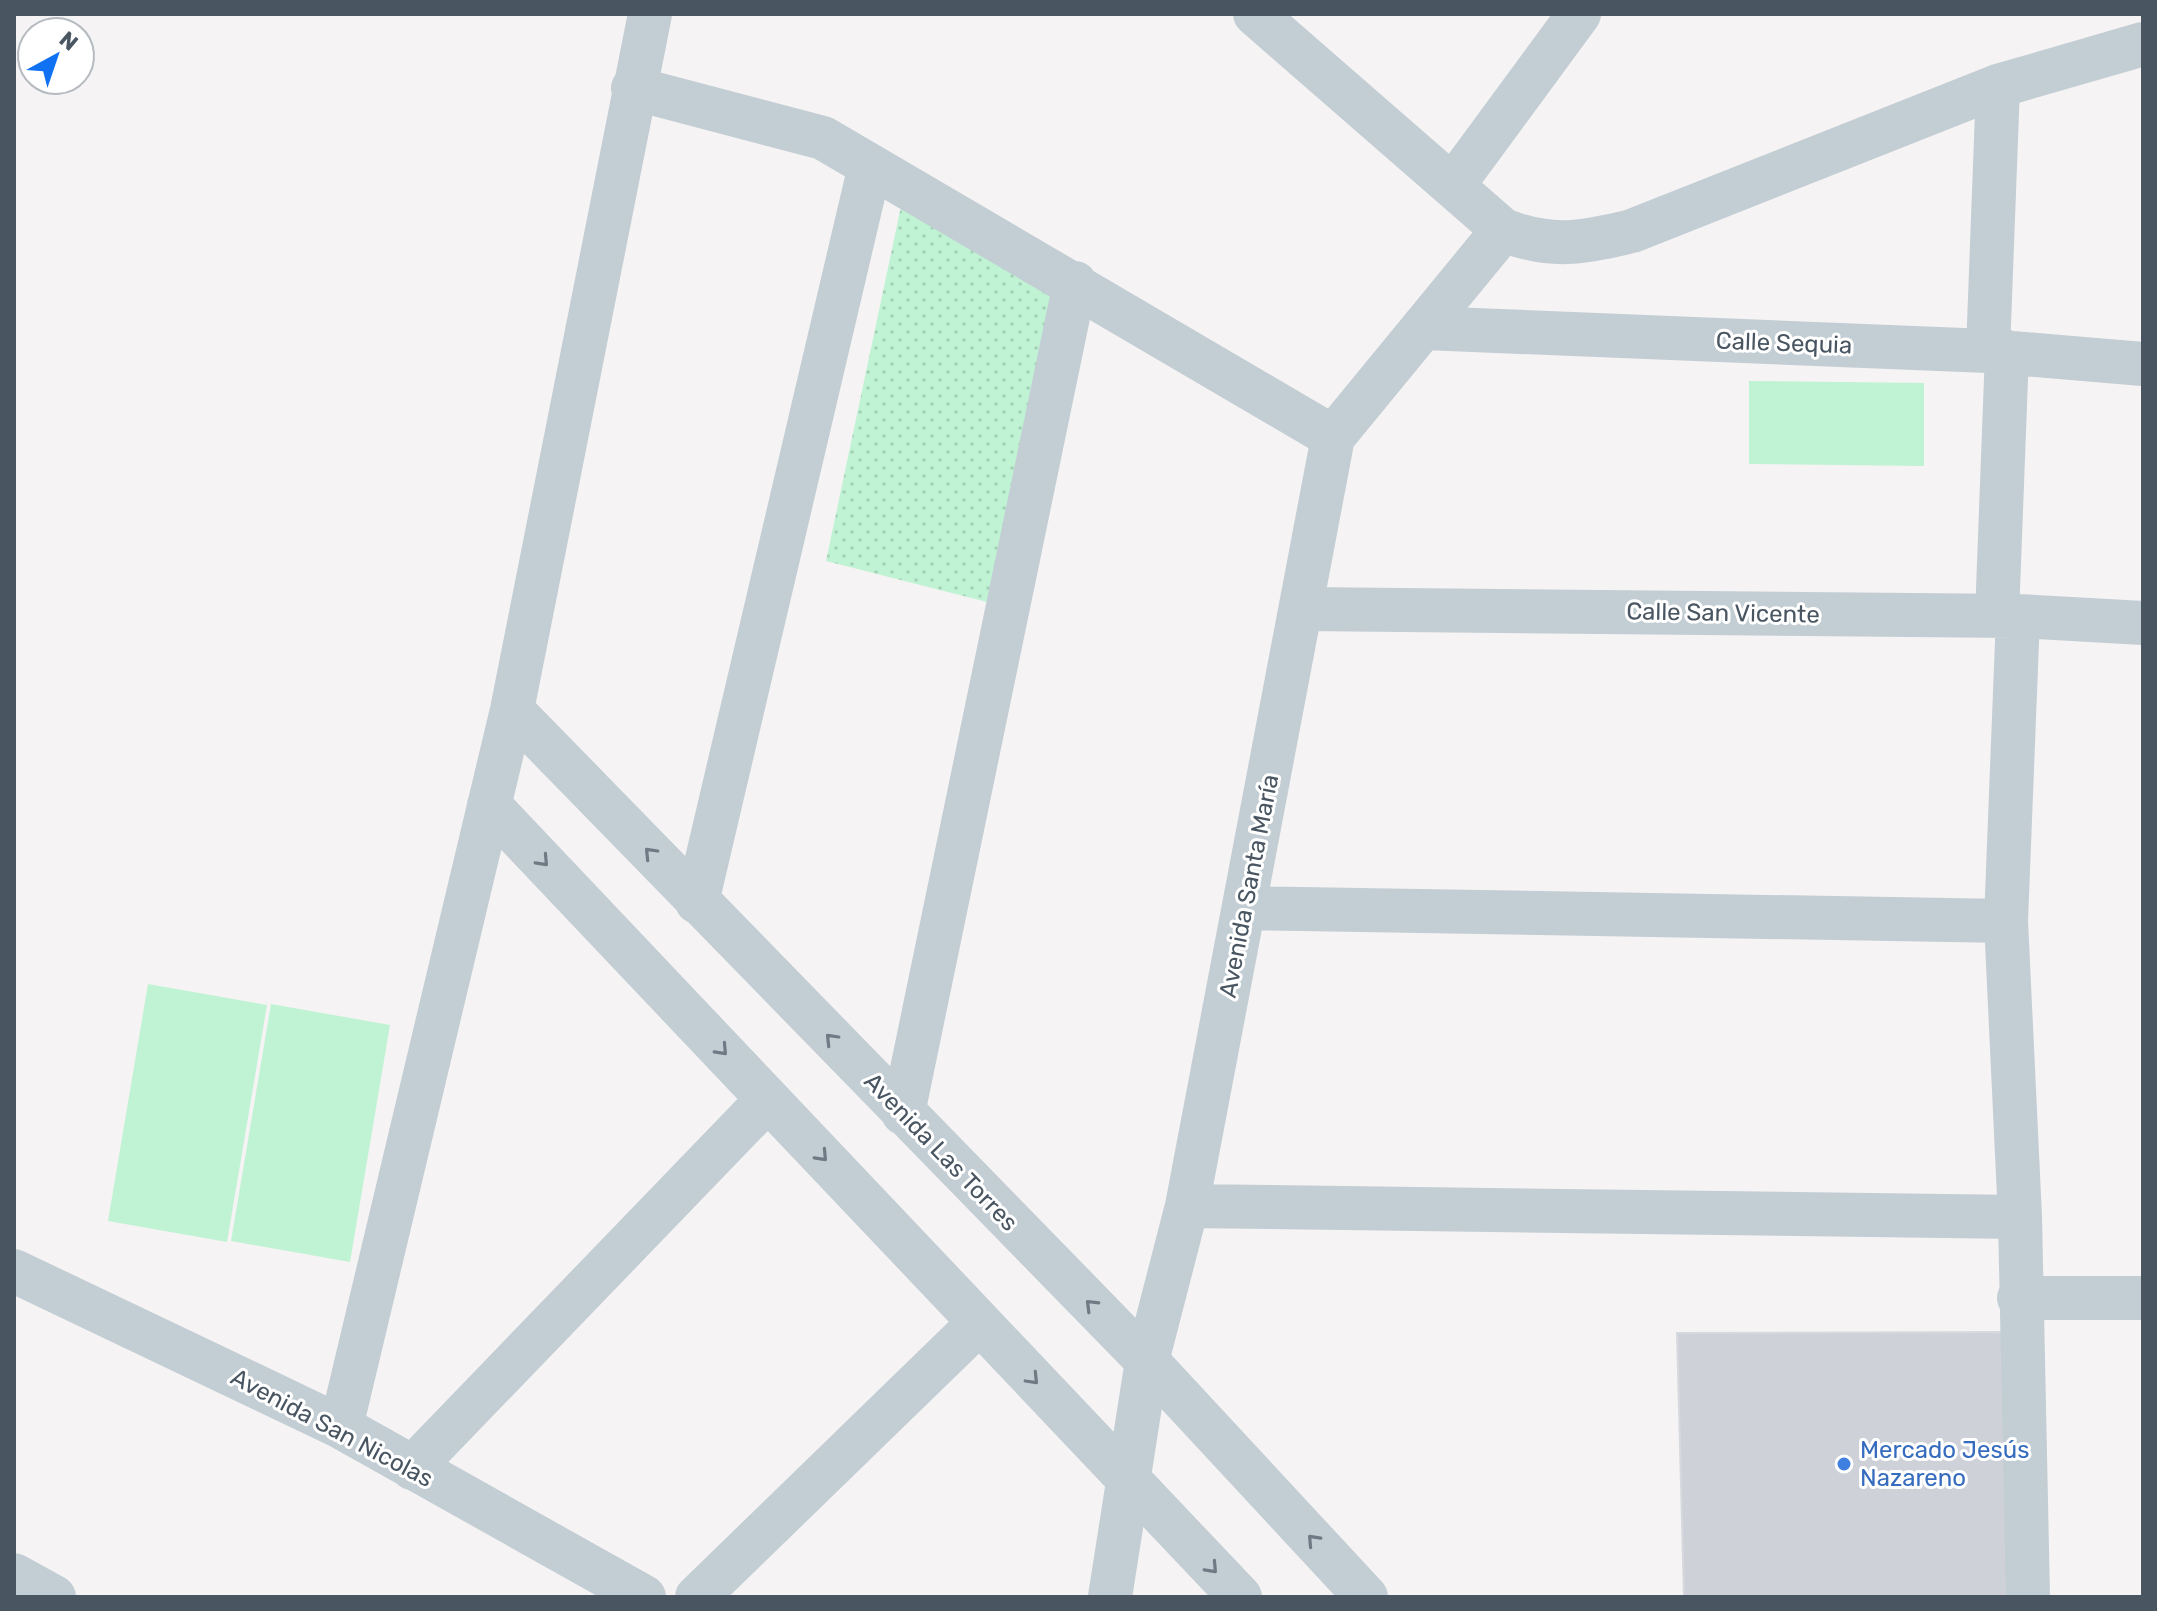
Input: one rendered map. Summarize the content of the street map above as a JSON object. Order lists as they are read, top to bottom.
{
  "streets": {
    "street": [
      "Calle Sequia",
      "Calle San Vicente",
      "Avenida Santa María",
      "Avenida Las Torres",
      "Avenida San Nicolas"
    ]
  },
  "crossings": [
    ["Calle San Vicente", "Avenida Santa María"],
    ["Avenida Santa María", "Avenida Las Torres"]
  ],
  "places": ["Mercado Jesús Nazareno"],
  "north": "top right"
}
